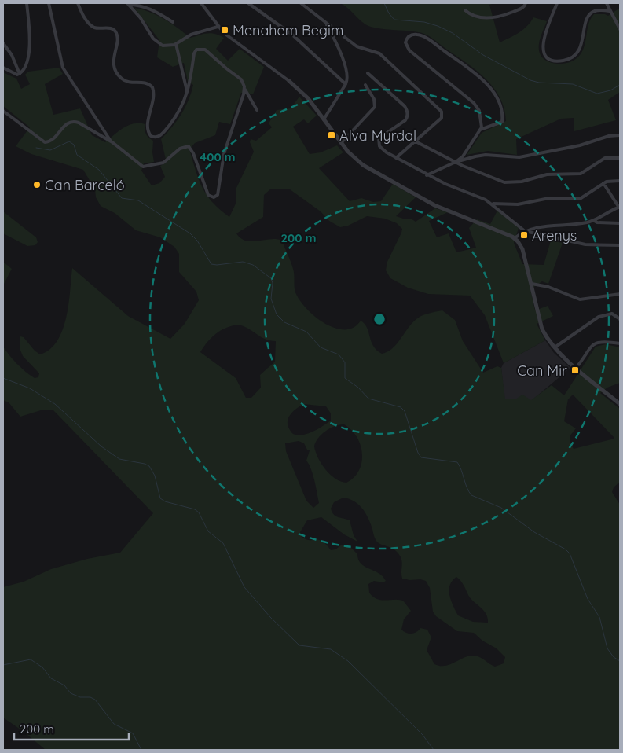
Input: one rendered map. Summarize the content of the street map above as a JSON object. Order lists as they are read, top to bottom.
{
  "places": {
    "transit": [
      "Menahem Begim",
      "Alva Myrdal",
      "Arenys",
      "Can Mir"
    ],
    "other": ["Can Barceló"]
  },
  "scale_bar": "200 m",
  "rings": ["400 m", "200 m"]
}
